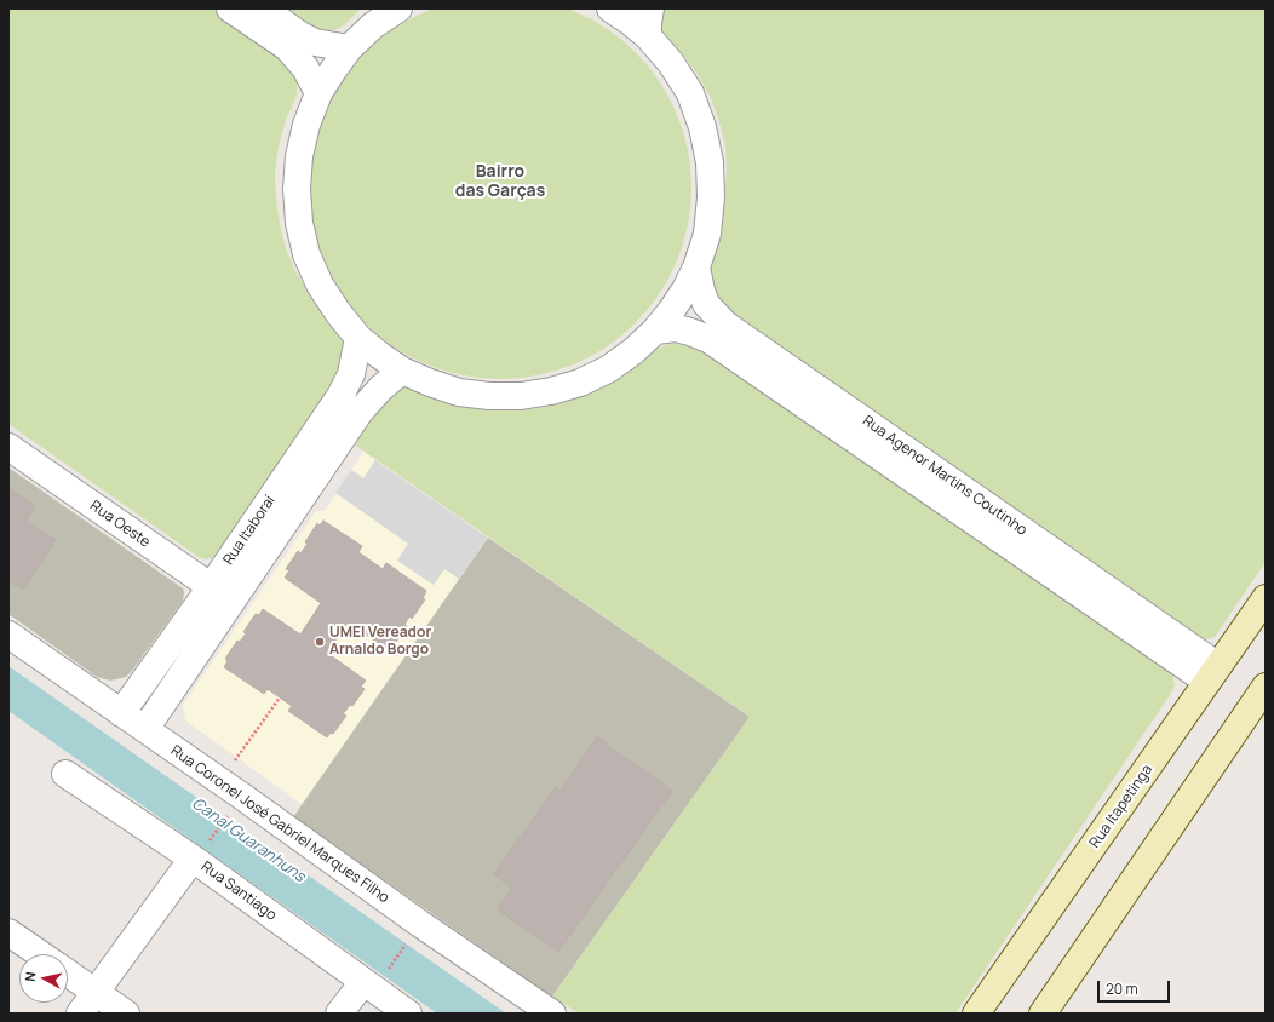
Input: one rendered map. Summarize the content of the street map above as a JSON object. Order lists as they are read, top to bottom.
{
  "streets": {
    "street": [
      "Rua Agenor Martins Coutinho",
      "Rua Oeste",
      "Rua Itaboraí",
      "Rua Itapetinga",
      "Rua Coronel José Gabriel Marques Filho",
      "Rua Santiago"
    ]
  },
  "crossings": [
    ["Rua Agenor Martins Coutinho", "Rua Itapetinga"],
    ["Rua Oeste", "Rua Itaboraí"],
    ["Rua Itaboraí", "Rua Coronel José Gabriel Marques Filho"]
  ],
  "districts": ["Bairro das Garças"],
  "water": ["Canal Guaranhuns"],
  "places": ["UMEI Vereador Arnaldo Borgo"],
  "scale_bar": "20 m",
  "north": "left"
}
